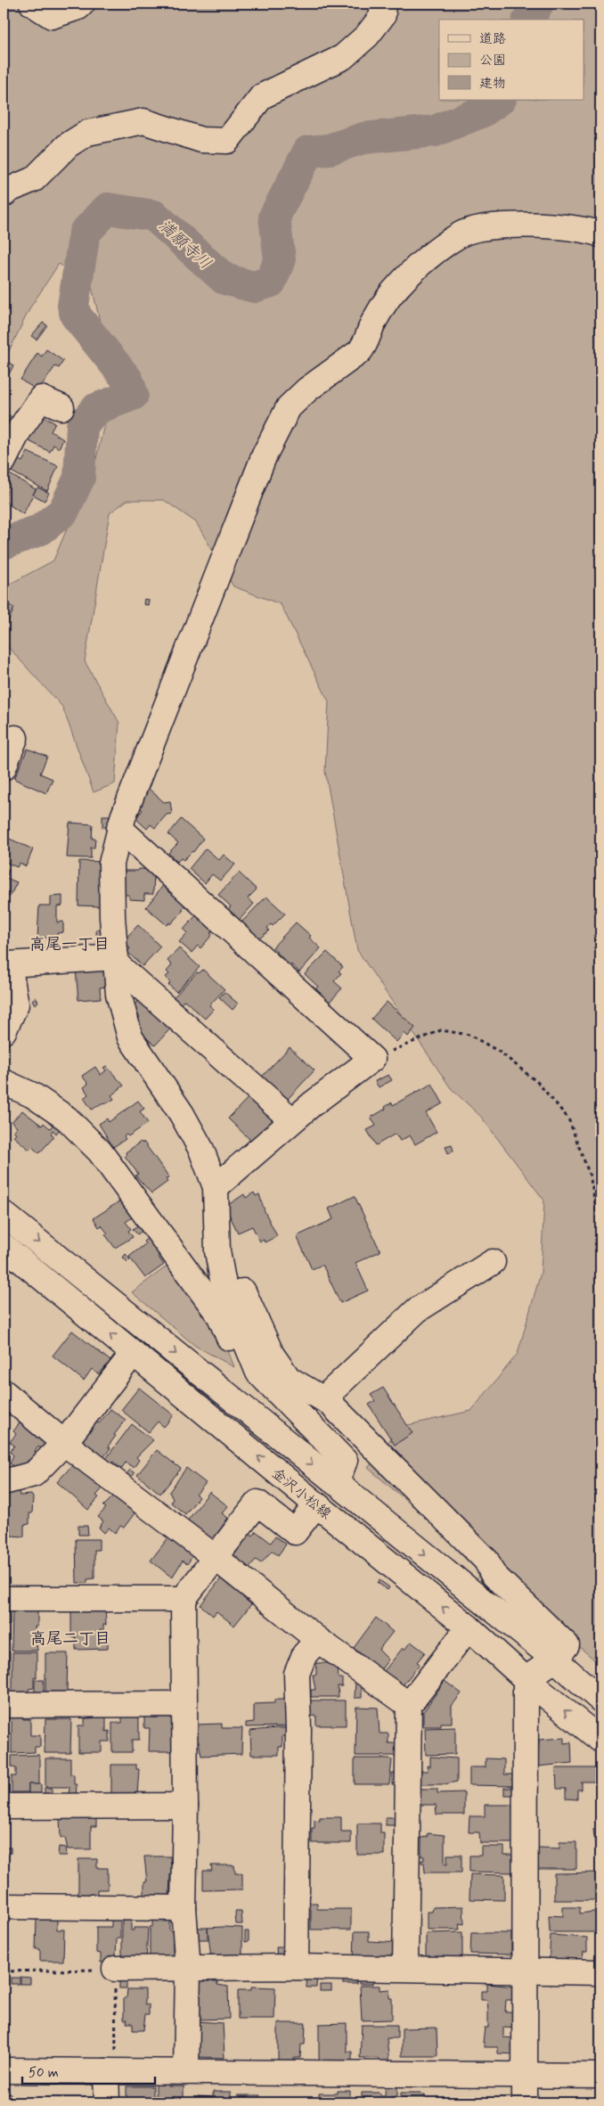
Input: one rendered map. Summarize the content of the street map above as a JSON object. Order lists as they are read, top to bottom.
{
  "streets": {
    "street": ["金沢小松線"]
  },
  "districts": ["高尾一丁目", "高尾二丁目"],
  "water": ["満願寺川"],
  "legend": ["道路", "公園", "建物"],
  "scale_bar": "50 m"
}
